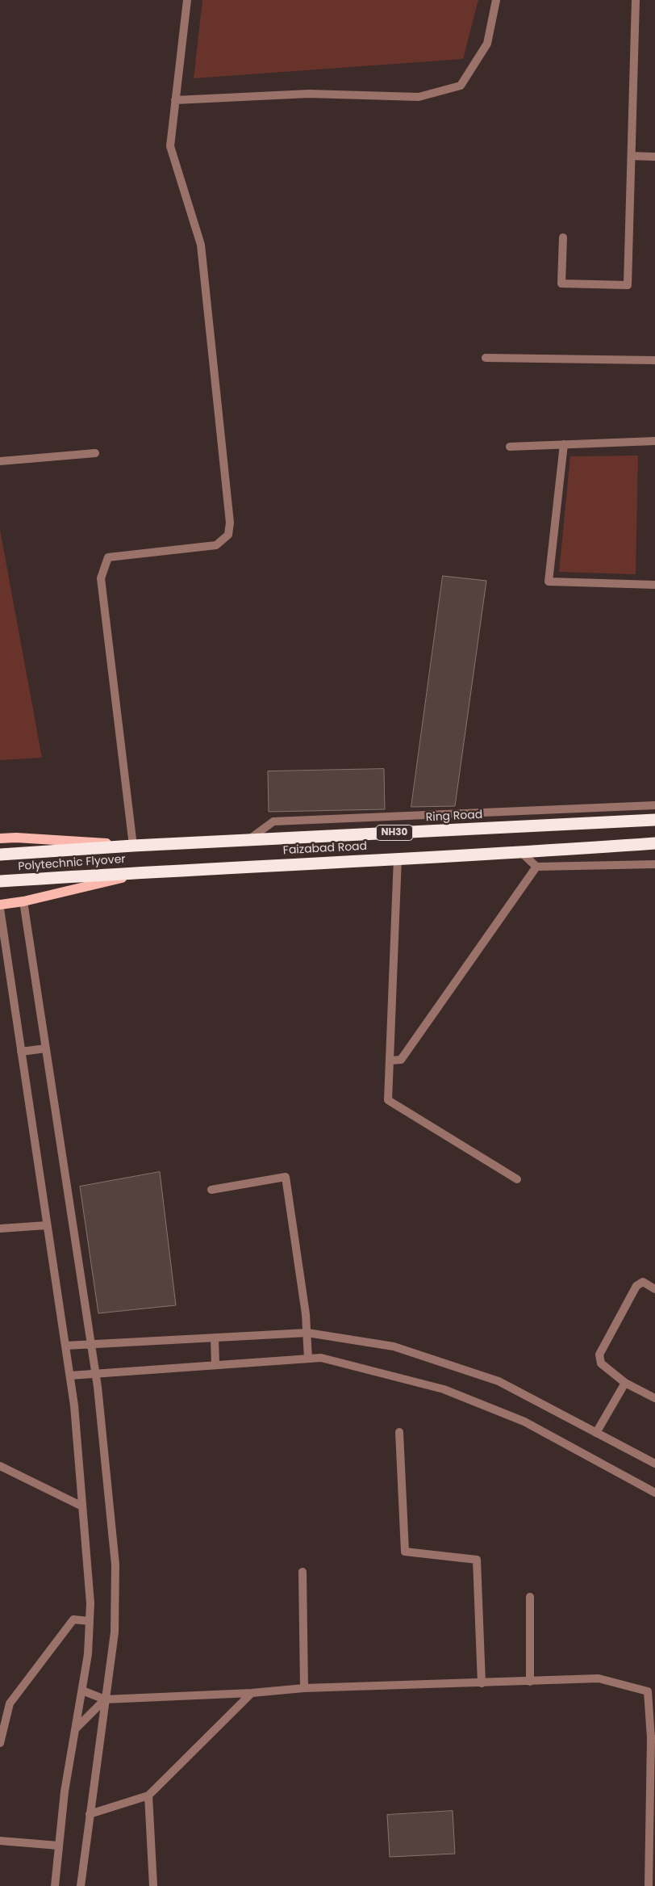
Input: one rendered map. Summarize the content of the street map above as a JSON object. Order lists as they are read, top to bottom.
{
  "streets": {
    "highway": [
      "Ring Road",
      "NH30",
      "Faizabad Road",
      "Polytechnic Flyover"
    ]
  },
  "crossings": [
    ["Ring Road", "Polytechnic Flyover"],
    ["Faizabad Road", "Polytechnic Flyover"]
  ]
}
